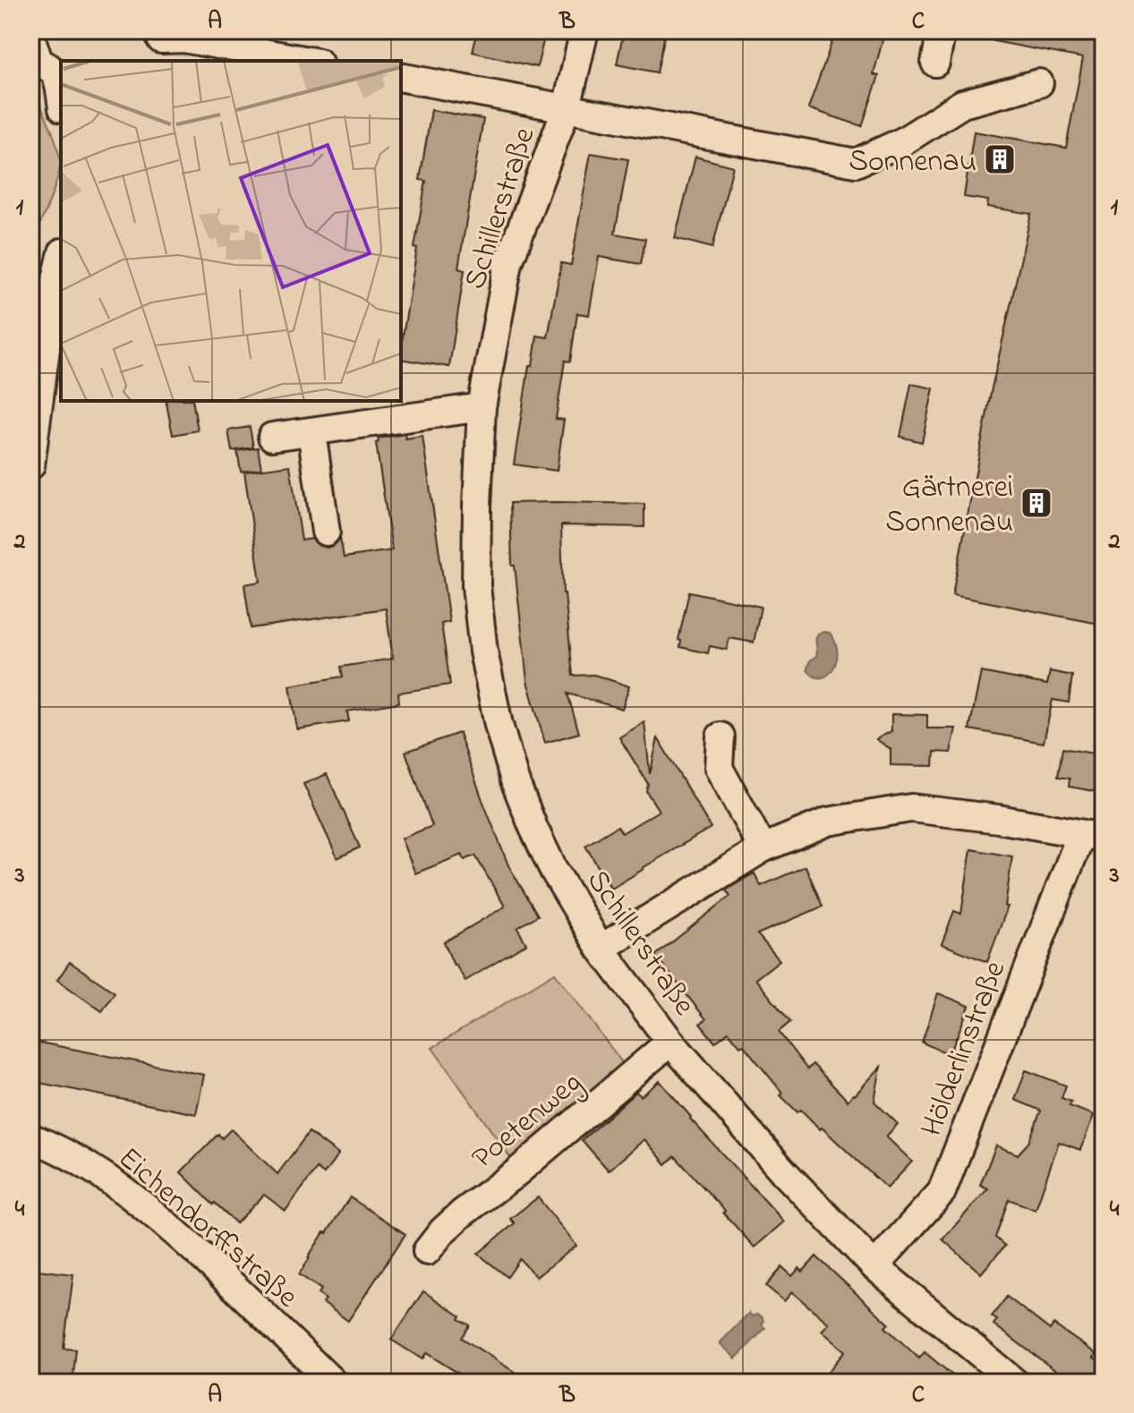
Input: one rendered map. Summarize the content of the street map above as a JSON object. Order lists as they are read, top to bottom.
{
  "streets": {
    "street": [
      "Schillerstraße",
      "Hölderlinstraße",
      "Poetenweg",
      "Eichendorffstraße"
    ]
  },
  "crossings": [
    ["Schillerstraße", "Hölderlinstraße"],
    ["Schillerstraße", "Poetenweg"]
  ],
  "places": {
    "building": ["Sonnenau", "Gärtnerei Sonnenau"]
  },
  "grid": {
    "columns": ["A", "B", "C"],
    "rows": [
      "1",
      "2",
      "3",
      "4"
    ]
  }
}
